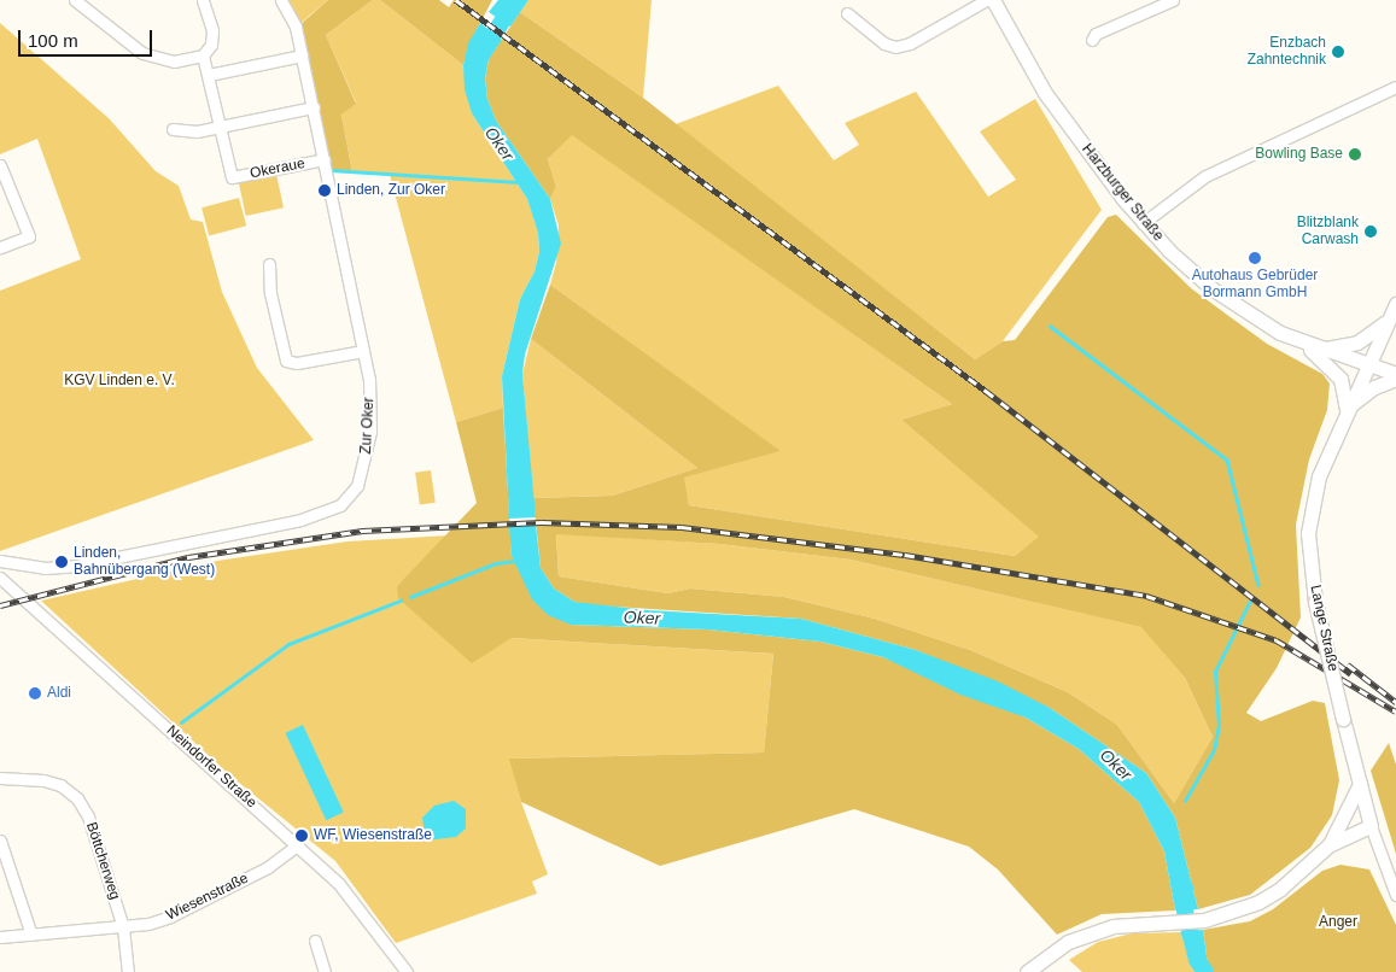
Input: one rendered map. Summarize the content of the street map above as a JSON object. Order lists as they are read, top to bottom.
{
  "streets": {
    "main road": ["Harzburger Straße", "Lange Straße"],
    "street": [
      "Okeraue",
      "Zur Oker",
      "Neindorfer Straße",
      "Böttcherweg",
      "Wiesenstraße"
    ]
  },
  "crossings": [
    ["Okeraue", "Zur Oker"],
    ["Harzburger Straße", "Lange Straße"],
    ["Neindorfer Straße", "Wiesenstraße"],
    ["Böttcherweg", "Wiesenstraße"]
  ],
  "water": ["Oker"],
  "parks": ["KGV Linden e. V.", "Anger"],
  "places": [
    "Enzbach Zahntechnik",
    "Bowling Base",
    "Linden, Zur Oker",
    "Blitzblank Carwash",
    "Autohaus Gebrüder Bormann GmbH",
    "Linden, Bahnübergang (West)",
    "Aldi",
    "WF, Wiesenstraße"
  ],
  "scale_bar": "100 m"
}
